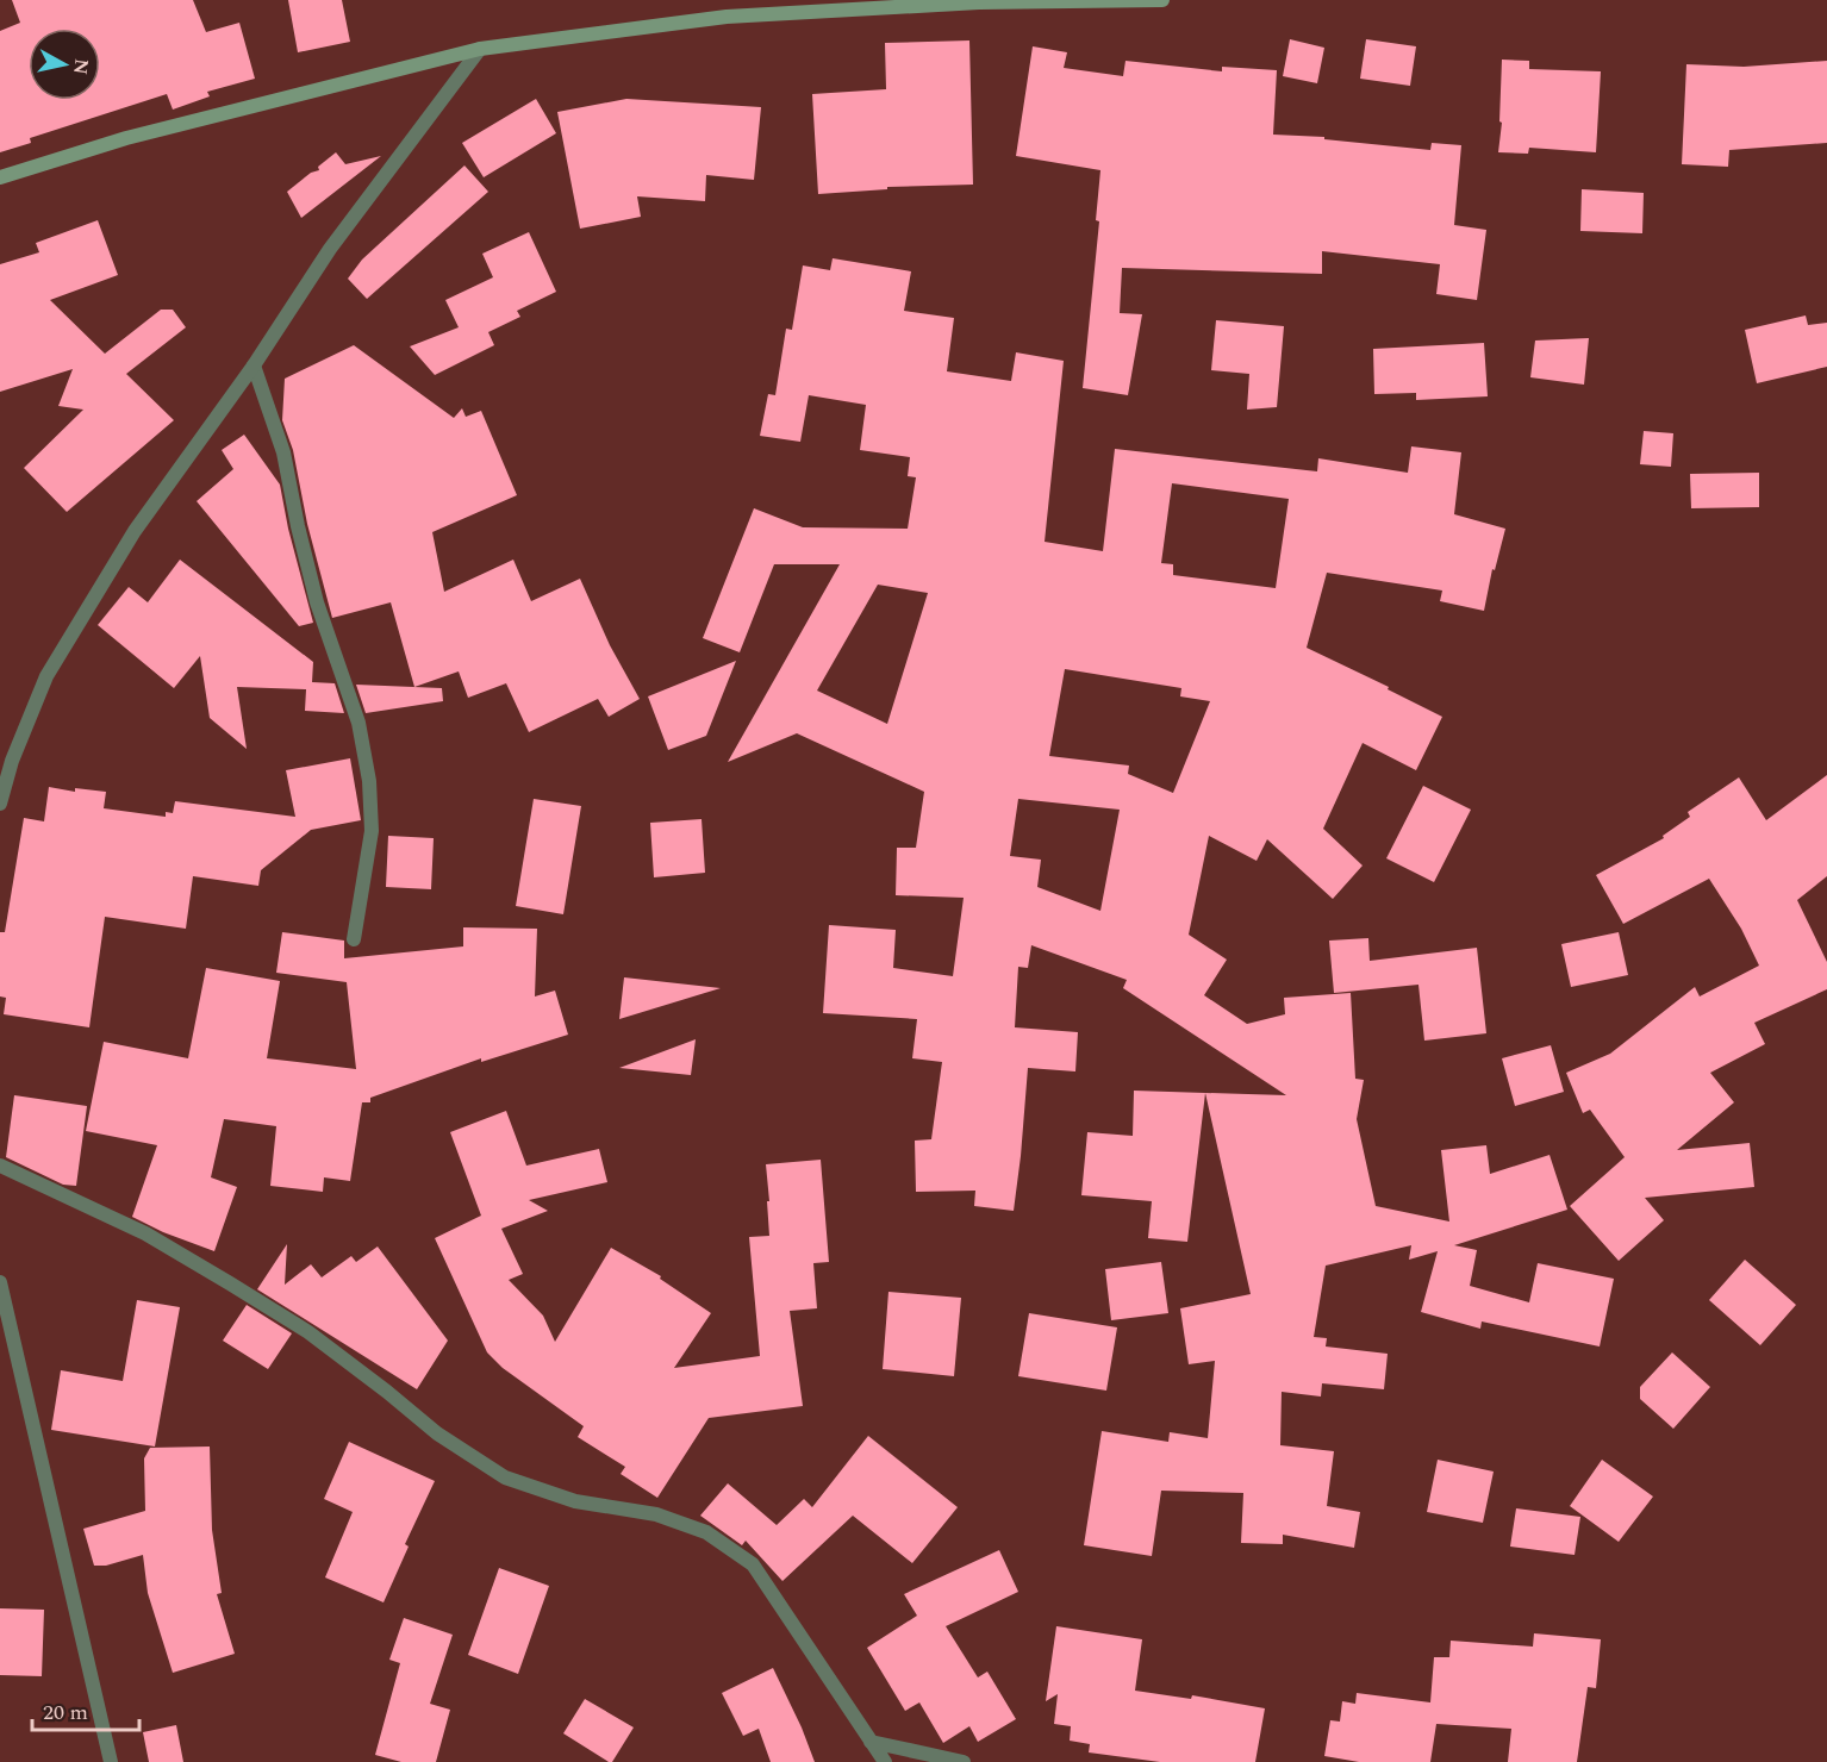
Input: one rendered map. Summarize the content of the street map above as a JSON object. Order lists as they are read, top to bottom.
{
  "scale_bar": "20 m",
  "north": "right"
}
